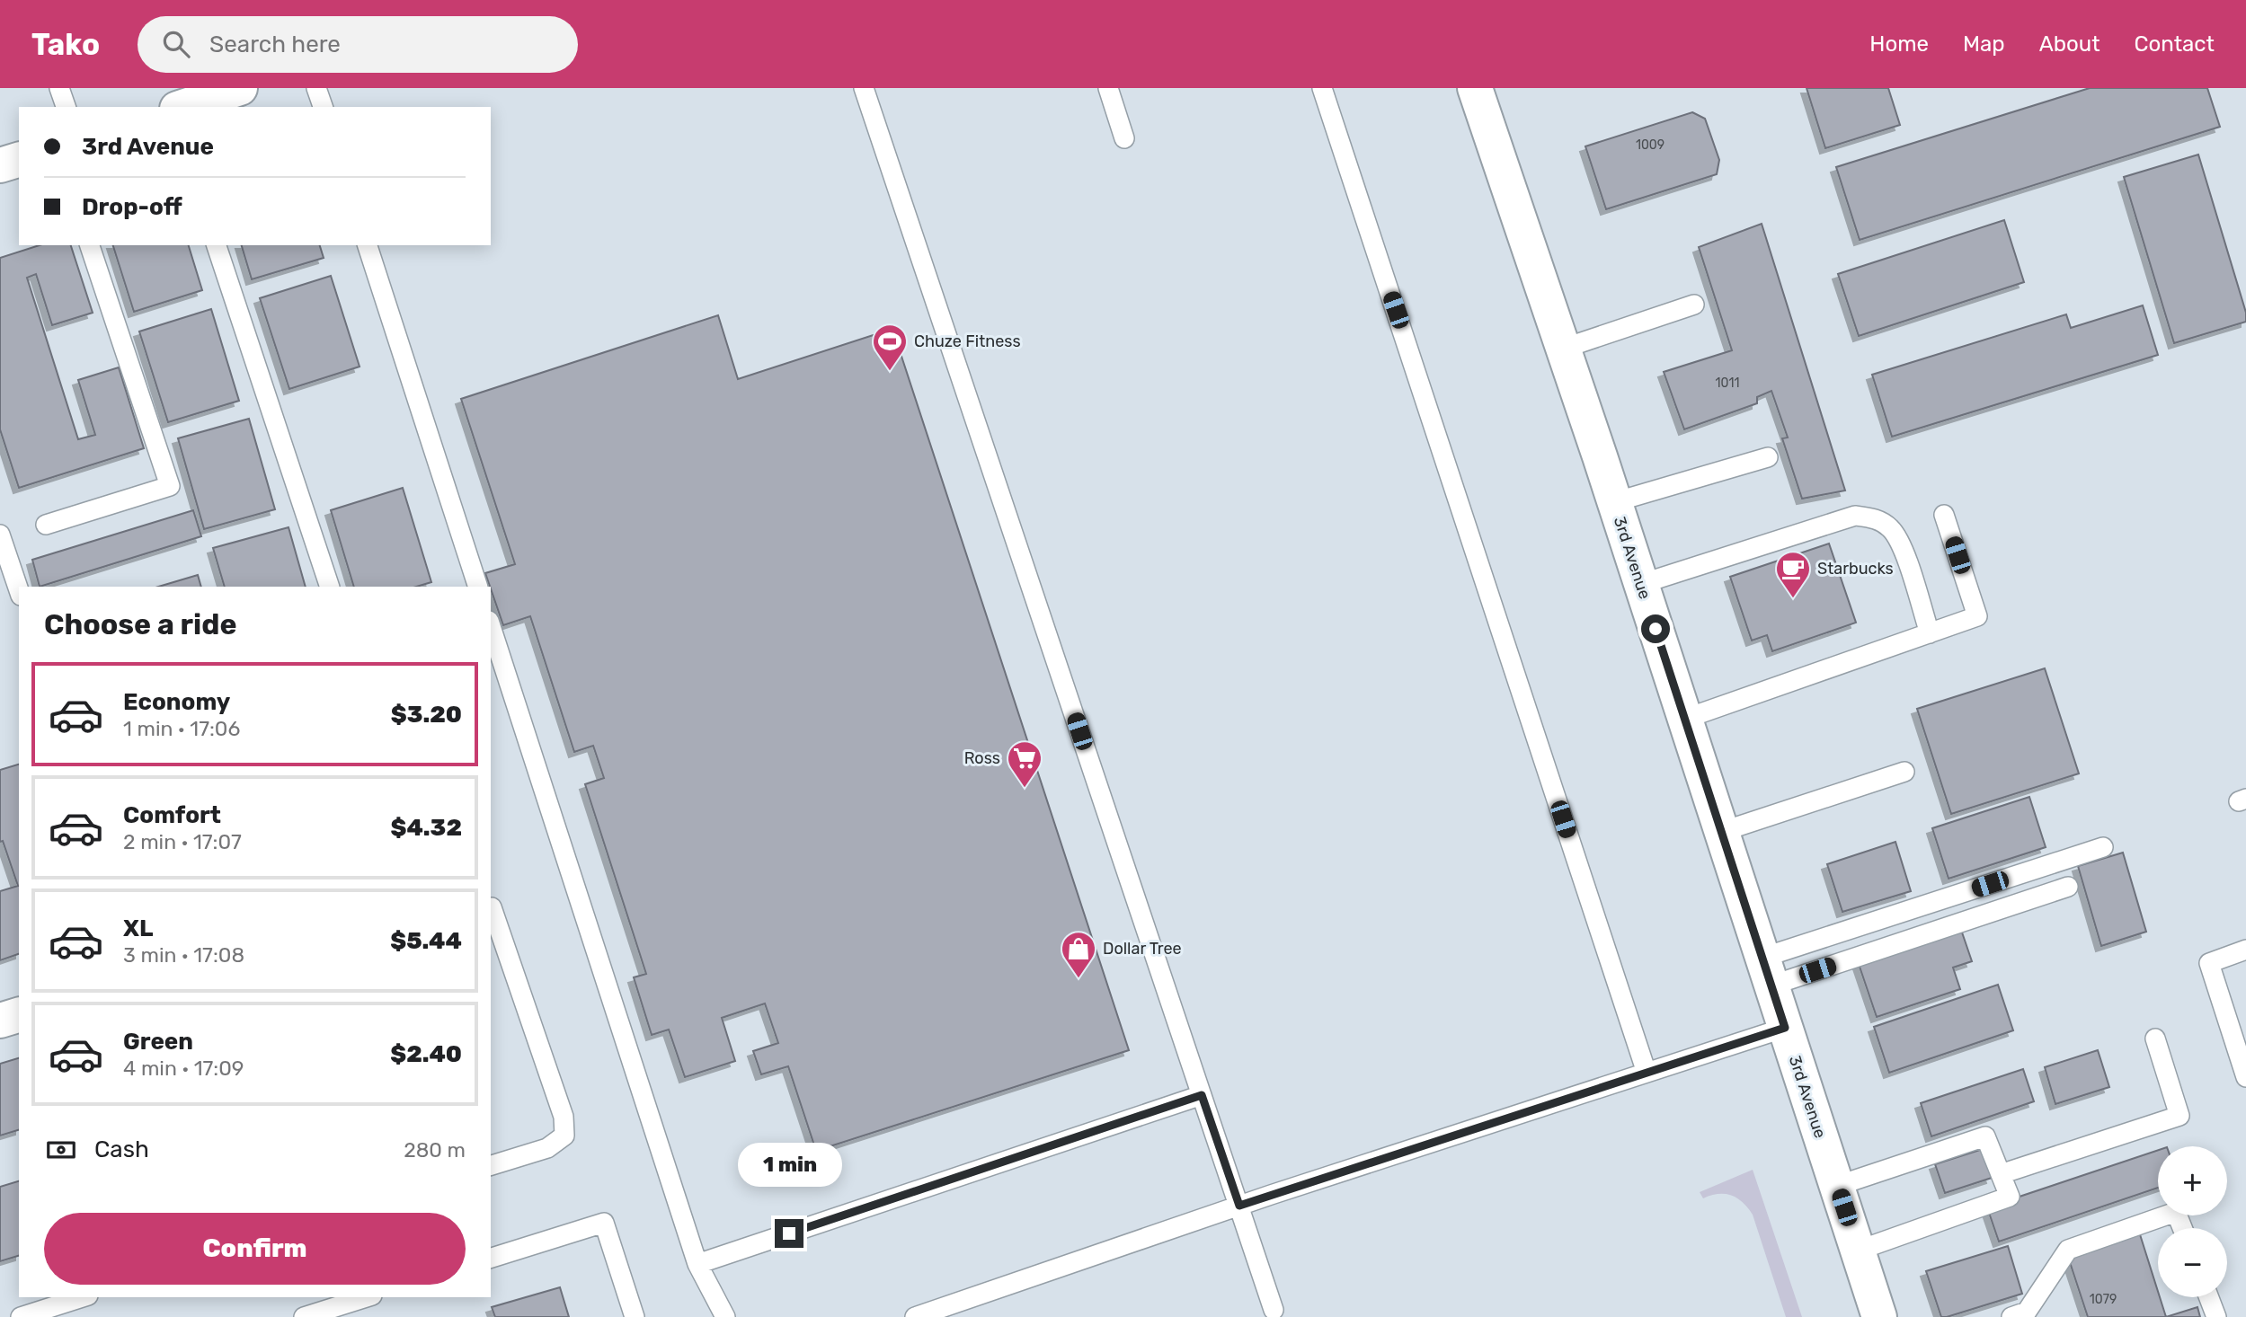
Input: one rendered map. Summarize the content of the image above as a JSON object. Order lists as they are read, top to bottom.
{
  "streets": {
    "main road": ["3rd Avenue"]
  },
  "places": {
    "sports": ["Chuze Fitness"],
    "cafe": ["Starbucks"],
    "supermarket": ["Ross"],
    "shop": ["Dollar Tree"]
  },
  "house_numbers": ["1009", "1011", "1079"],
  "page": {
    "header": "Tako",
    "search": "Search here",
    "nav": [
      "Home",
      "Map",
      "About",
      "Contact"
    ],
    "banner": ["3rd Avenue", "Drop-off"],
    "heading": "Choose a ride",
    "list": [
      {
        "name": "Economy",
        "note": "1 min · 17:06",
        "value": "$3.20"
      },
      {
        "name": "Comfort",
        "note": "2 min · 17:07",
        "value": "$4.32"
      },
      {
        "name": "XL",
        "note": "3 min · 17:08",
        "value": "$5.44"
      },
      {
        "name": "Green",
        "note": "4 min · 17:09",
        "value": "$2.40"
      }
    ],
    "pay": ["Cash", "280 m"],
    "bubble": "1 min",
    "map_buttons": ["+", "−"],
    "buttons": "Confirm"
  }
}
